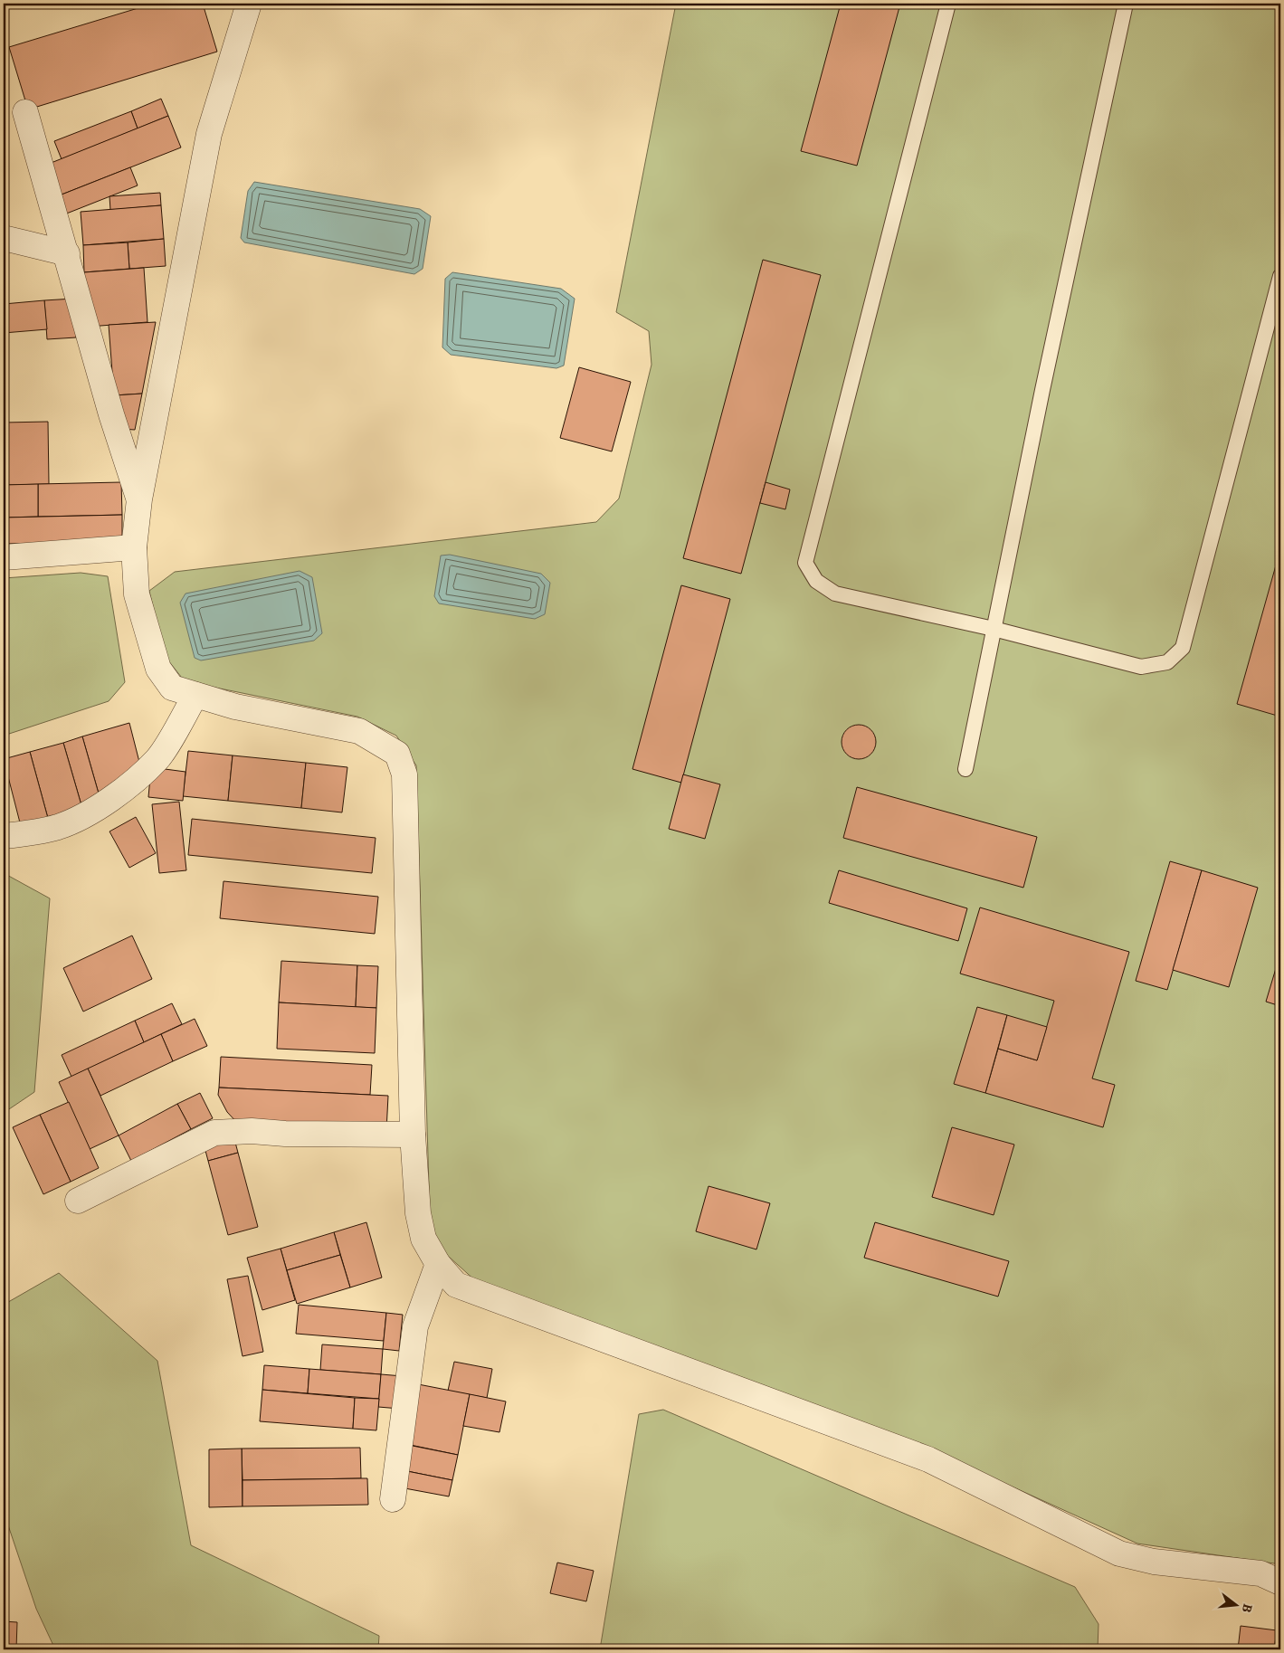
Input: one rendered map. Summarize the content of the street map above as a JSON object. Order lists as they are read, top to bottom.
{
  "north": "right"
}
